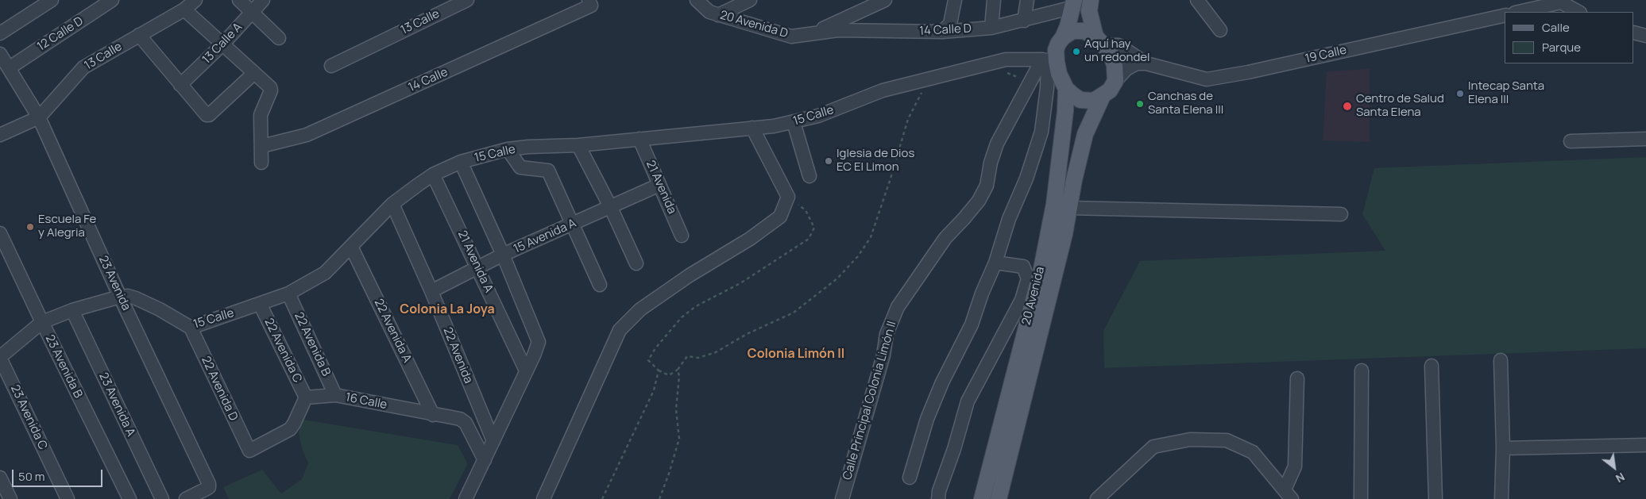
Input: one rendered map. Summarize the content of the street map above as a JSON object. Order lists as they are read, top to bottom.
{
  "streets": {
    "main road": ["20 Avenida"],
    "street": [
      "13 Calle",
      "20 Avenida D",
      "14 Calle D",
      "12 Calle D",
      "13 Calle A",
      "19 Calle",
      "14 Calle",
      "15 Calle",
      "21 Avenida",
      "15 Avenida A",
      "21 Avenida A",
      "23 Avenida",
      "22 Avenida A",
      "22 Avenida B",
      "22 Avenida C",
      "22 Avenida",
      "23 Avenida B",
      "22 Avenida D",
      "Calle Principal Colonia Limón II",
      "16 Calle",
      "23 Avenida A",
      "23 Avenida C"
    ]
  },
  "crossings": [
    ["13 Calle", "23 Avenida"],
    ["20 Avenida D", "14 Calle D"],
    ["12 Calle D", "23 Avenida"],
    ["19 Calle", "15 Calle"],
    ["19 Calle", "20 Avenida"],
    ["19 Calle", "Calle Principal Colonia Limón II"],
    ["15 Calle", "21 Avenida"],
    ["15 Calle", "21 Avenida A"],
    ["15 Calle", "23 Avenida"],
    ["15 Calle", "20 Avenida"],
    ["15 Calle", "22 Avenida A"],
    ["15 Calle", "22 Avenida B"],
    ["15 Calle", "22 Avenida C"],
    ["15 Calle", "22 Avenida"],
    ["15 Calle", "23 Avenida B"],
    ["15 Calle", "22 Avenida D"],
    ["15 Calle", "Calle Principal Colonia Limón II"],
    ["15 Calle", "23 Avenida A"],
    ["15 Calle", "23 Avenida C"],
    ["21 Avenida", "15 Avenida A"],
    ["15 Avenida A", "21 Avenida A"],
    ["15 Avenida A", "22 Avenida"],
    ["20 Avenida", "Calle Principal Colonia Limón II"],
    ["22 Avenida A", "16 Calle"],
    ["22 Avenida B", "16 Calle"],
    ["22 Avenida C", "22 Avenida D"],
    ["22 Avenida C", "16 Calle"],
    ["22 Avenida D", "16 Calle"]
  ],
  "districts": ["Colonia La Joya", "Colonia Limón II"],
  "places": [
    "Aquí hay un redondel",
    "Intecap Santa Elena III",
    "Canchas de Santa Elena III",
    "Centro de Salud Santa Elena",
    "Iglesia de Dios EC El Limon",
    "Escuela Fe y Alegria"
  ],
  "legend": ["Calle", "Parque"],
  "scale_bar": "50 m",
  "north": "bottom right"
}
